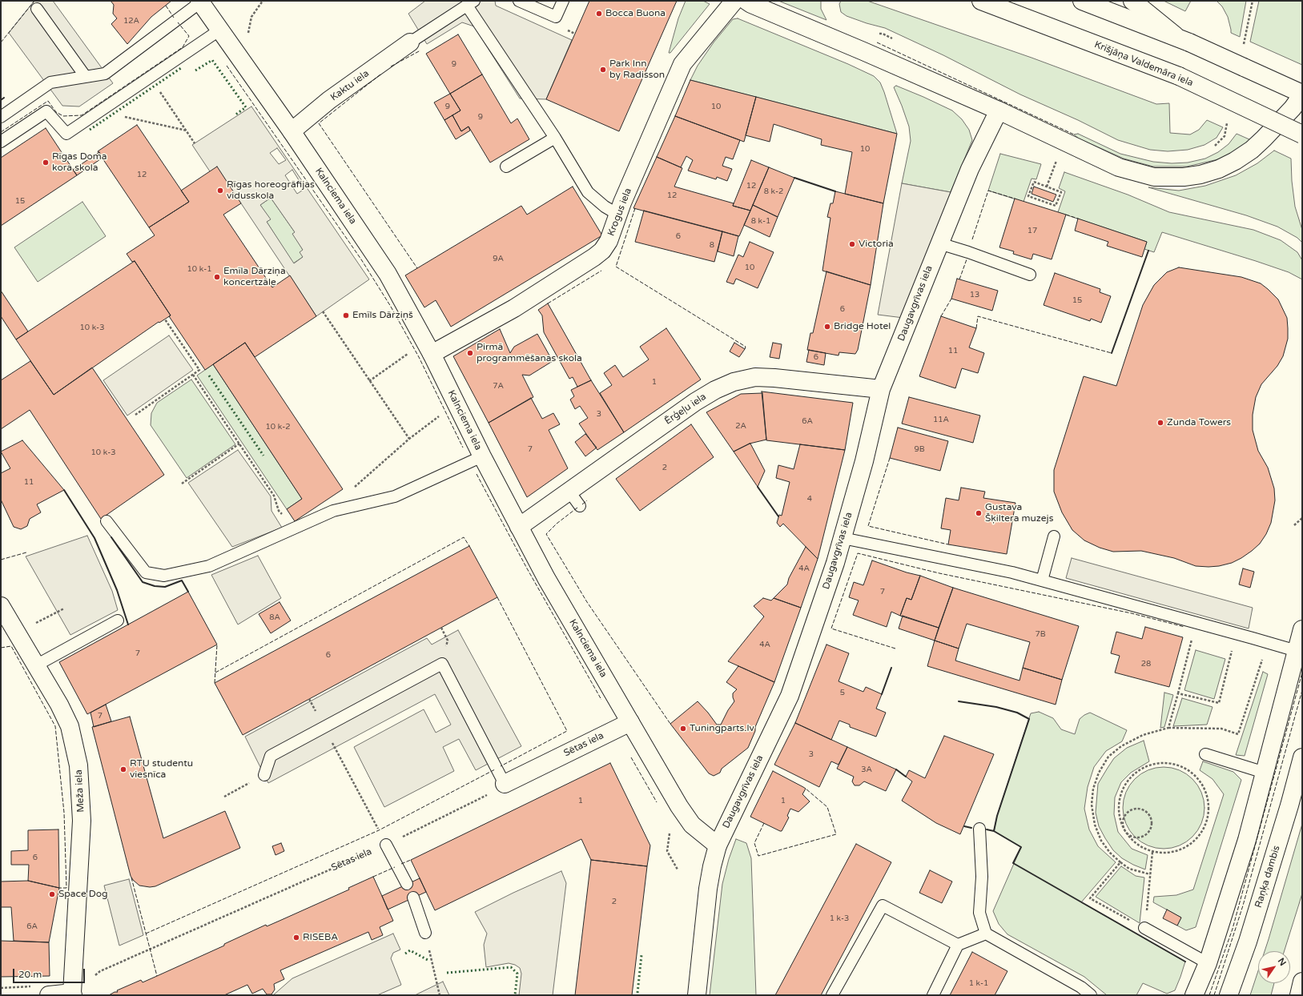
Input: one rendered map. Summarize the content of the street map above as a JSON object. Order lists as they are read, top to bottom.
{
  "streets": {
    "street": [
      "Krišjāņa Valdemāra iela",
      "Kaktu iela",
      "Kalnciema iela",
      "Krogus iela",
      "Daugavgrīvas iela",
      "Ērģeļu iela",
      "Sētas iela",
      "Meža iela",
      "Raņķa dambis"
    ]
  },
  "crossings": [
    ["Kaktu iela", "Kalnciema iela"],
    ["Kalnciema iela", "Krogus iela"],
    ["Kalnciema iela", "Daugavgrīvas iela"],
    ["Kalnciema iela", "Ērģeļu iela"],
    ["Kalnciema iela", "Sētas iela"],
    ["Daugavgrīvas iela", "Ērģeļu iela"],
    ["Sētas iela", "Meža iela"]
  ],
  "places": [
    "Bocca Buona",
    "Park Inn by Radisson",
    "Rīgas Doma kora skola",
    "Rīgas horeogrāfijas vidusskola",
    "Victoria",
    "Emīla Dārziņa koncertzāle",
    "Emīls Dārziņš",
    "Bridge Hotel",
    "Pirmā programmēšanas skola",
    "Zunda Towers",
    "Gustava Šķiltera muzejs",
    "Tuningparts.lv",
    "RTU studentu viesnīca",
    "Space Dog",
    "RISEBA"
  ],
  "house_numbers": [
    "12A",
    "9",
    "9",
    "10",
    "9",
    "10",
    "12",
    "12",
    "8 k-2",
    "12",
    "15",
    "8 k-1",
    "17",
    "6",
    "8",
    "9A",
    "10",
    "10 k-1",
    "13",
    "15",
    "6",
    "10 k-3",
    "11",
    "6",
    "1",
    "7A",
    "3",
    "11A",
    "6A",
    "2A",
    "10 k-2",
    "7",
    "9B",
    "10 k-3",
    "2",
    "11",
    "4",
    "4A",
    "7",
    "8A",
    "7B",
    "4A",
    "7",
    "6",
    "28",
    "5",
    "7",
    "3",
    "3A",
    "1",
    "1",
    "6",
    "2",
    "1 k-3",
    "6A",
    "1 k-1"
  ],
  "scale_bar": "20 m",
  "north": "top right"
}
